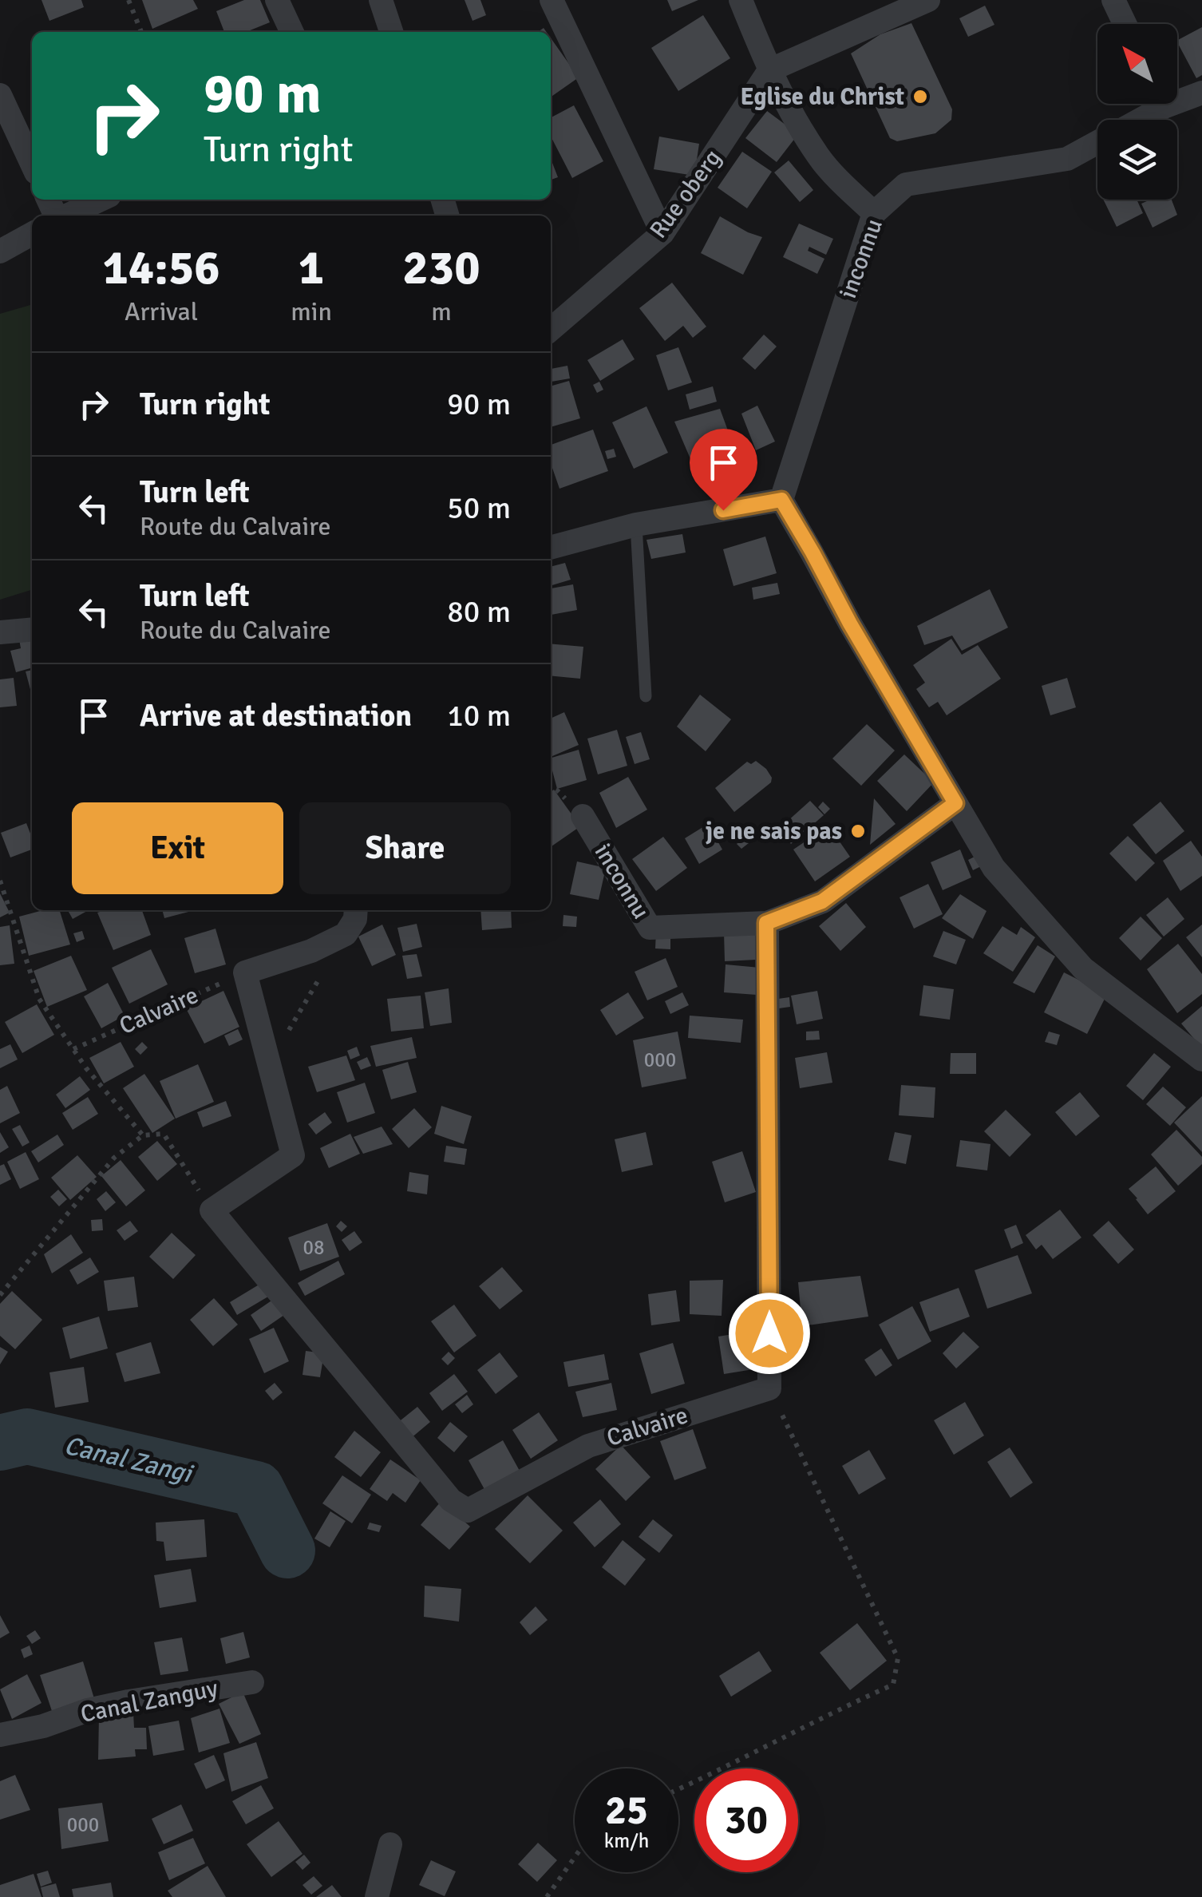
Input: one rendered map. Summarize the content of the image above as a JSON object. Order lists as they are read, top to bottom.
{
  "streets": {
    "street": [
      "Rue oberg",
      "inconnu",
      "Calvaire",
      "Canal Zanguy"
    ]
  },
  "water": ["Canal Zangi"],
  "places": ["Eglise du Christ", "je ne sais pas"],
  "house_numbers": ["000", "08", "000"],
  "north": "top left",
  "page": {
    "turn": ["90 m", "Turn right"],
    "eta": [
      "14:56",
      "Arrival",
      "1",
      "min",
      "230",
      "m"
    ],
    "list": [
      {
        "name": "Turn right",
        "value": "90 m"
      },
      {
        "name": "Turn left",
        "note": "Route du Calvaire",
        "value": "50 m"
      },
      {
        "name": "Turn left",
        "note": "Route du Calvaire",
        "value": "80 m"
      },
      {
        "name": "Arrive at destination",
        "value": "10 m"
      }
    ],
    "buttons": ["Exit", "Share"],
    "speed": "25 km/h",
    "limit": "30"
  }
}
